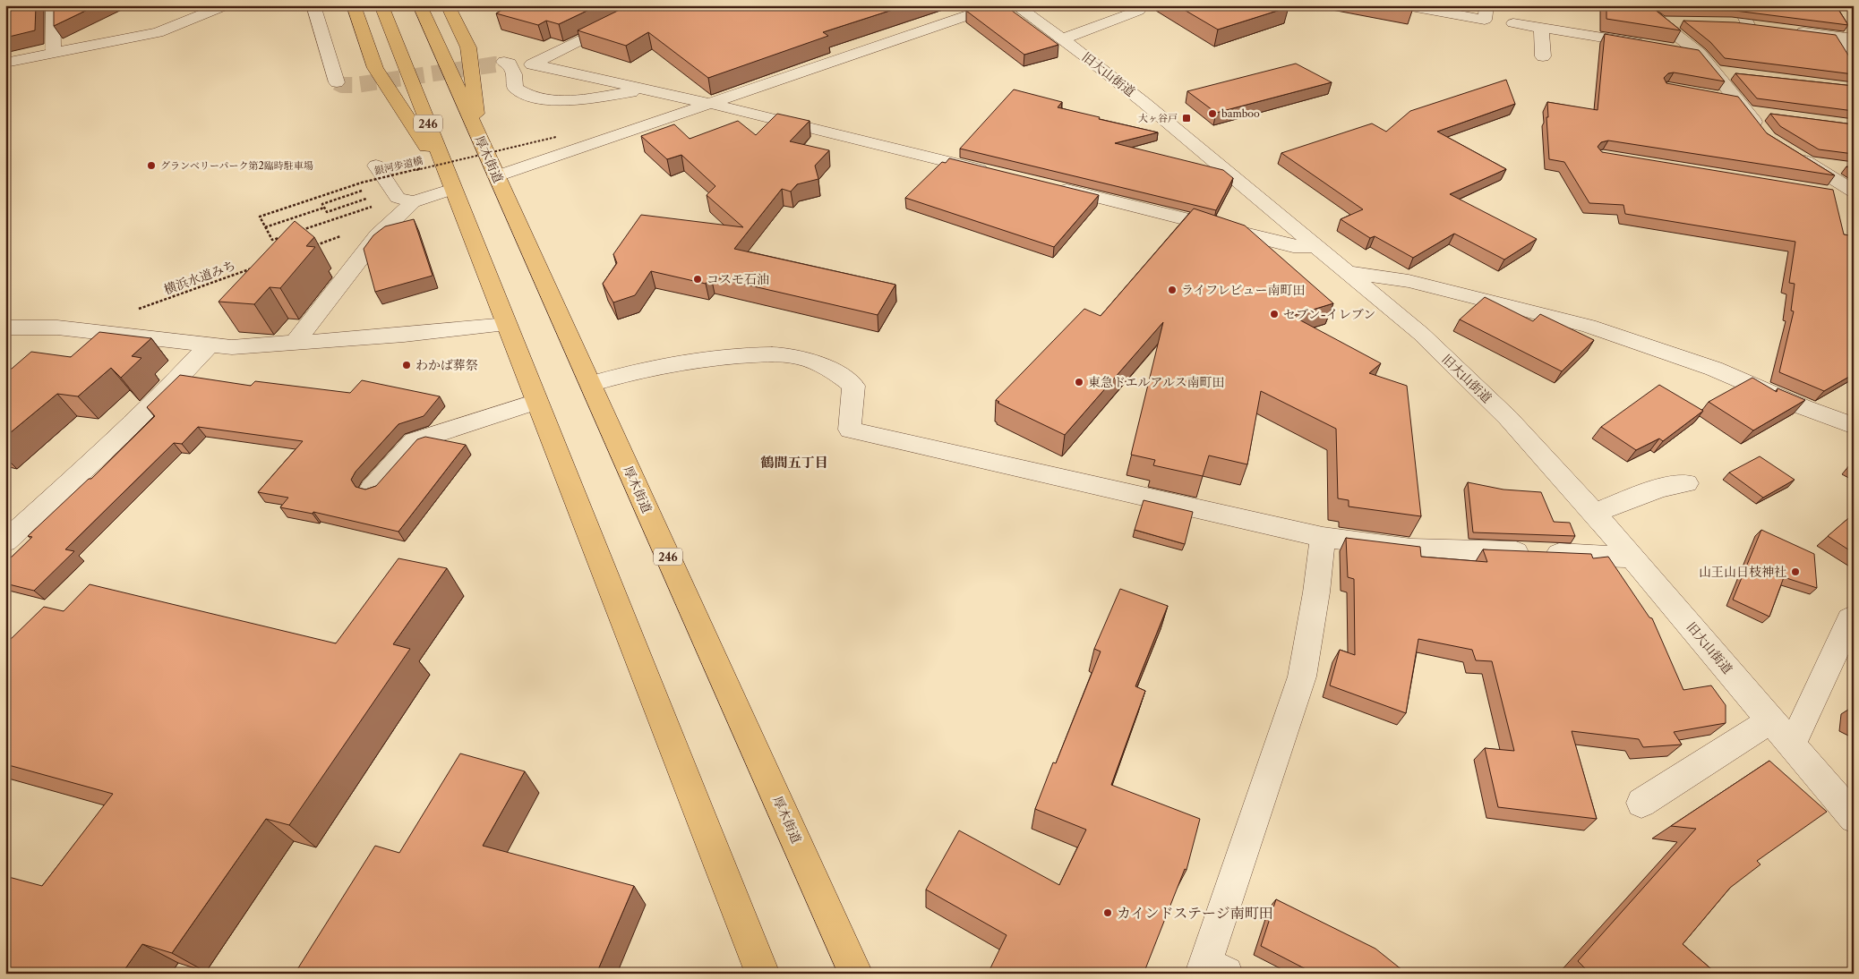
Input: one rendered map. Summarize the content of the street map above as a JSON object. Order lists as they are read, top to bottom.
{
  "streets": {
    "highway": ["246", "厚木街道"],
    "street": ["旧大山街道"],
    "path": ["銀河歩道橋", "横浜水道みち"]
  },
  "districts": ["鶴間五丁目"],
  "places": {
    "other": [
      "bamboo",
      "グランベリーパーク第2臨時駐車場",
      "コスモ石油",
      "ライフレビュー南町田",
      "セブン-イレブン",
      "わかば葬祭",
      "東急ドエルアルス南町田",
      "山王山日枝神社",
      "カインドステージ南町田"
    ],
    "transit": ["大ヶ谷戸"]
  }
}
